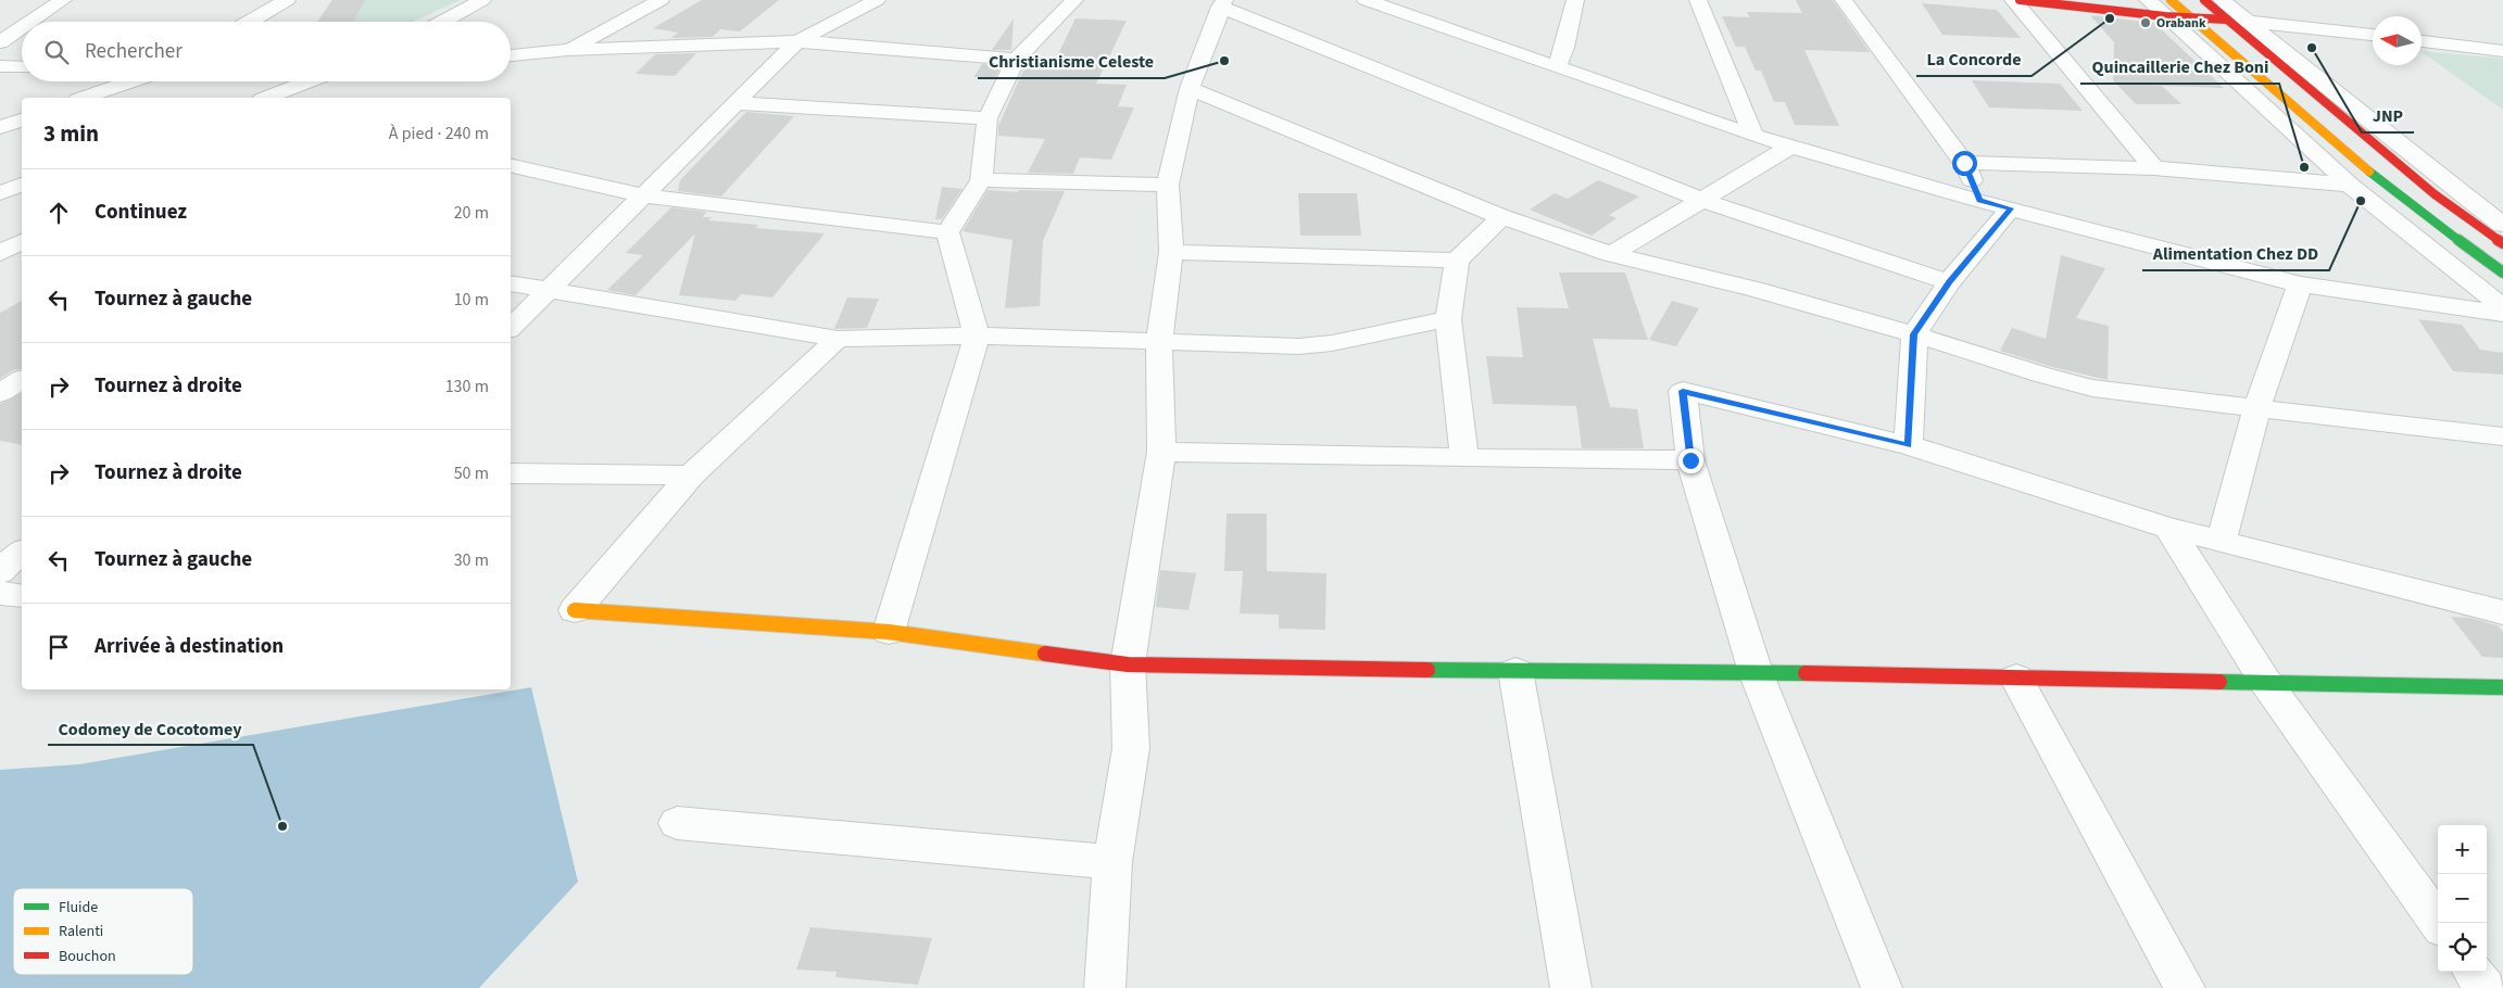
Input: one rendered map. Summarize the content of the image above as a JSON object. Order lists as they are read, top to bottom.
{
  "places": [
    "La Concorde",
    "Orabank",
    "JNP",
    "Christianisme Celeste",
    "Quincaillerie Chez Boni",
    "Alimentation Chez DD",
    "Codomey de Cocotomey"
  ],
  "legend": ["Fluide", "Ralenti", "Bouchon"],
  "north": "left",
  "page": {
    "search": "Rechercher",
    "heading": ["3 min", "À pied · 240 m"],
    "list": [
      ["Continuez", "20 m"],
      ["Tournez à gauche", "10 m"],
      ["Tournez à droite", "130 m"],
      ["Tournez à droite", "50 m"],
      ["Tournez à gauche", "30 m"],
      "Arrivée à destination"
    ],
    "map_buttons": ["+", "−"]
  }
}
